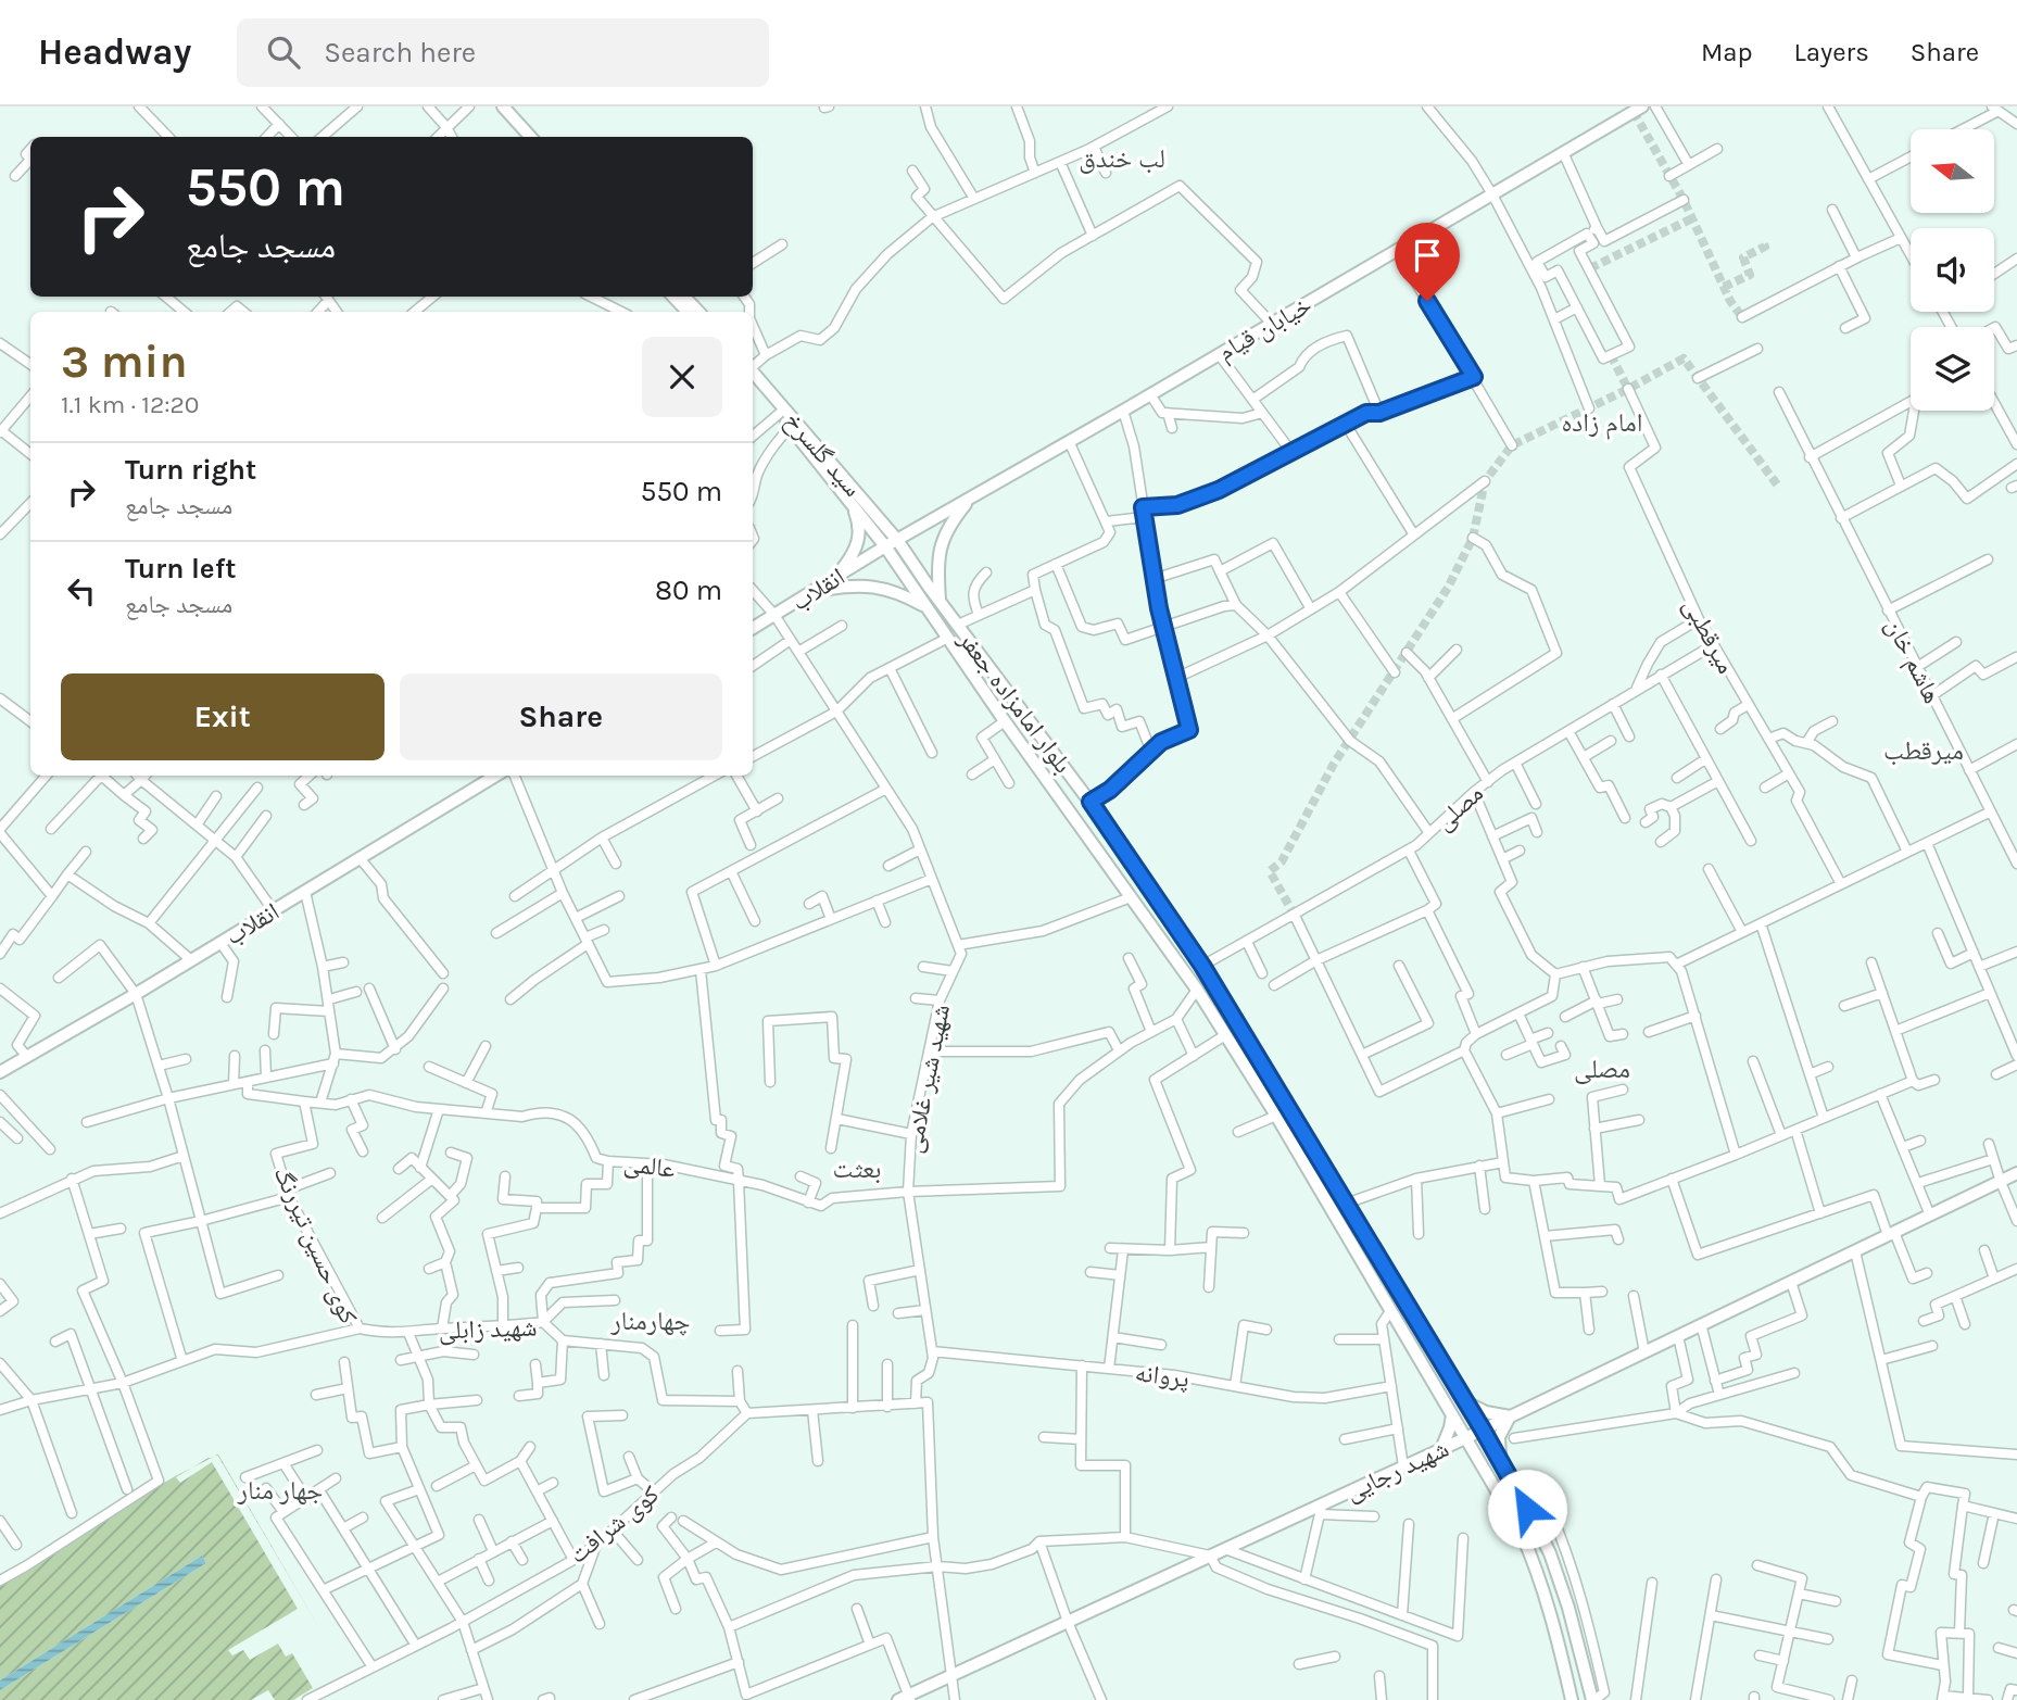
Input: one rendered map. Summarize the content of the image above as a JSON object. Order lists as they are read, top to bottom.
{
  "streets": {
    "main road": [
      "خیابان قیام",
      "سید گلسرخ",
      "انقلاب",
      "بلوار امامزاده جعفر",
      "شهید رجایی"
    ],
    "street": [
      "میرقطبی",
      "هاشم خان",
      "مصلی",
      "شهید شیر غلامی",
      "عالمی",
      "کوی حسین تیررنگ",
      "شهید زابلی",
      "پروانه",
      "کوی شرافت"
    ]
  },
  "crossings": [
    ["خیابان قیام", "سید گلسرخ"],
    ["خیابان قیام", "انقلاب"],
    ["خیابان قیام", "بلوار امامزاده جعفر"],
    ["سید گلسرخ", "انقلاب"],
    ["سید گلسرخ", "بلوار امامزاده جعفر"],
    ["انقلاب", "بلوار امامزاده جعفر"],
    ["میرقطبی", "مصلی"],
    ["بلوار امامزاده جعفر", "مصلی"],
    ["بلوار امامزاده جعفر", "شهید رجایی"],
    ["شهید شیر غلامی", "عالمی"],
    ["شهید شیر غلامی", "پروانه"],
    ["کوی حسین تیررنگ", "شهید زابلی"]
  ],
  "districts": [
    "لب خندق",
    "امام زاده",
    "میرقطب",
    "مصلی",
    "بعثت",
    "چهارمنار",
    "جهار منار"
  ],
  "north": "left",
  "page": {
    "header": "Headway",
    "search": "Search here",
    "nav": ["Map", "Layers", "Share"],
    "turn": ["550 m", "مسجد جامع"],
    "heading": ["3 min", "1.1 km · 12:20"],
    "list": [
      {
        "name": "Turn right",
        "note": "مسجد جامع",
        "value": "550 m"
      },
      {
        "name": "Turn left",
        "note": "مسجد جامع",
        "value": "80 m"
      }
    ],
    "buttons": ["Exit", "Share"]
  }
}
